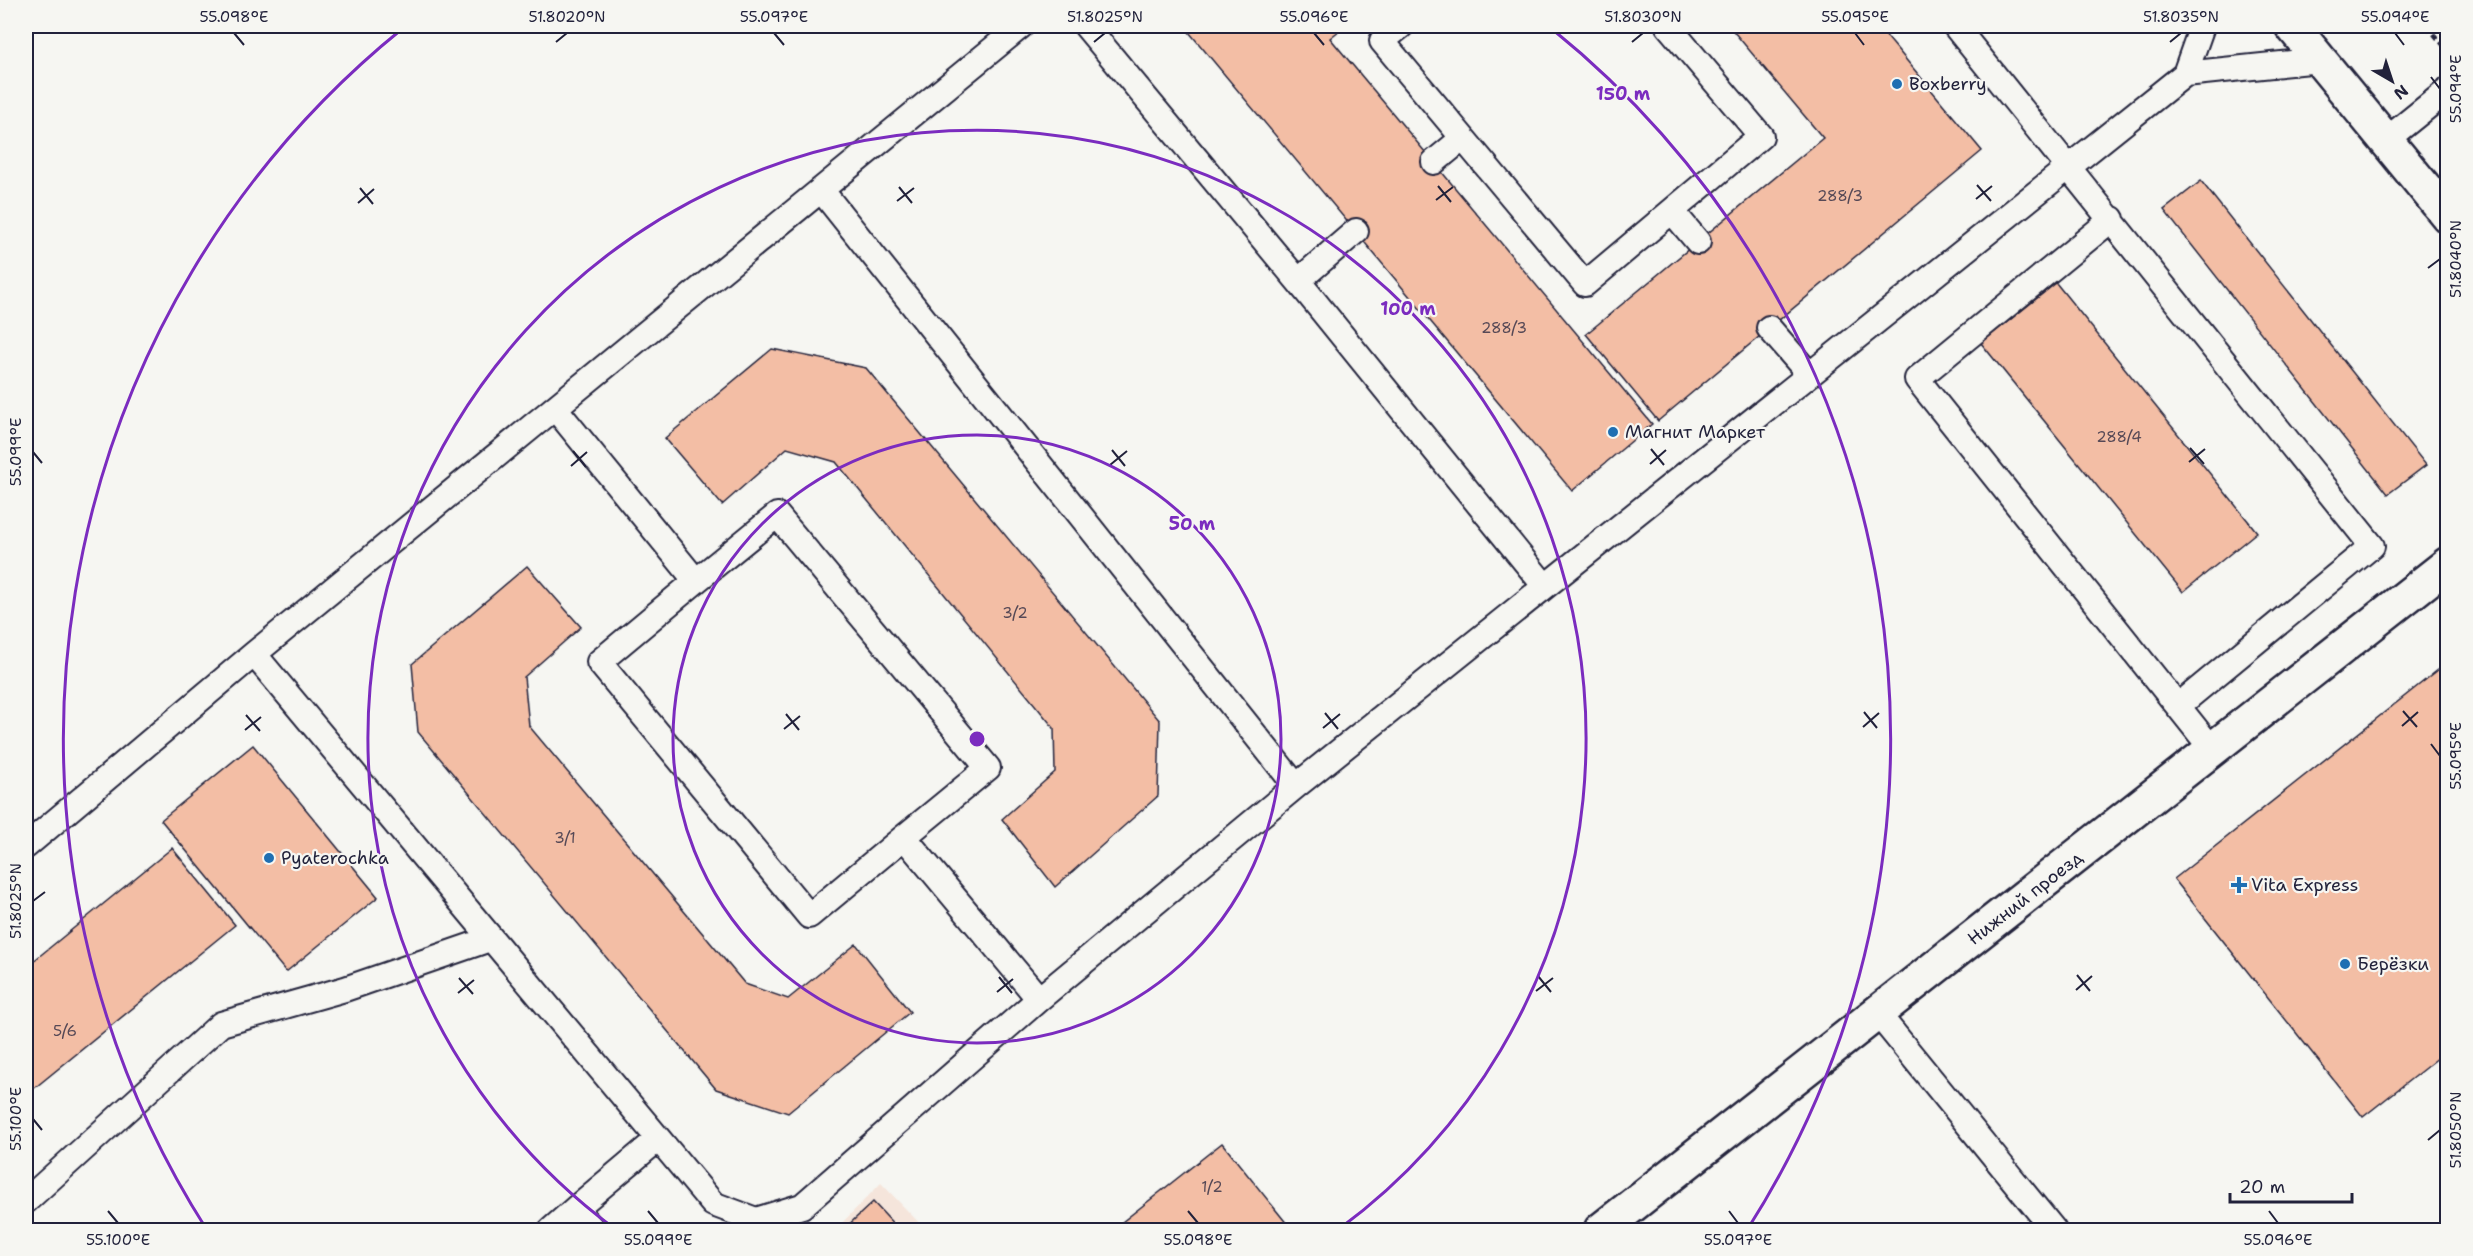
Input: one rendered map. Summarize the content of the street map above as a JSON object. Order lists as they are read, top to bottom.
{
  "streets": {
    "street": ["Нижний проезд"]
  },
  "places": {
    "other": [
      "Boxberry",
      "Магнит Маркет",
      "Pyaterochka",
      "Берёзки"
    ],
    "health": ["Vita Express"]
  },
  "house_numbers": [
    "288/3",
    "288/3",
    "288/4",
    "3/2",
    "3/1",
    "5/6",
    "1/2"
  ],
  "scale_bar": "20 m",
  "north": "bottom right",
  "coordinates": [
    "55.098°E",
    "51.8020°N",
    "55.097°E",
    "51.8025°N",
    "55.096°E",
    "51.8030°N",
    "55.095°E",
    "51.8035°N",
    "55.094°E",
    "51.8040°N",
    "55.099°E",
    "55.100°E",
    "51.8050°N"
  ],
  "rings": ["150 m", "100 m", "50 m"]
}
